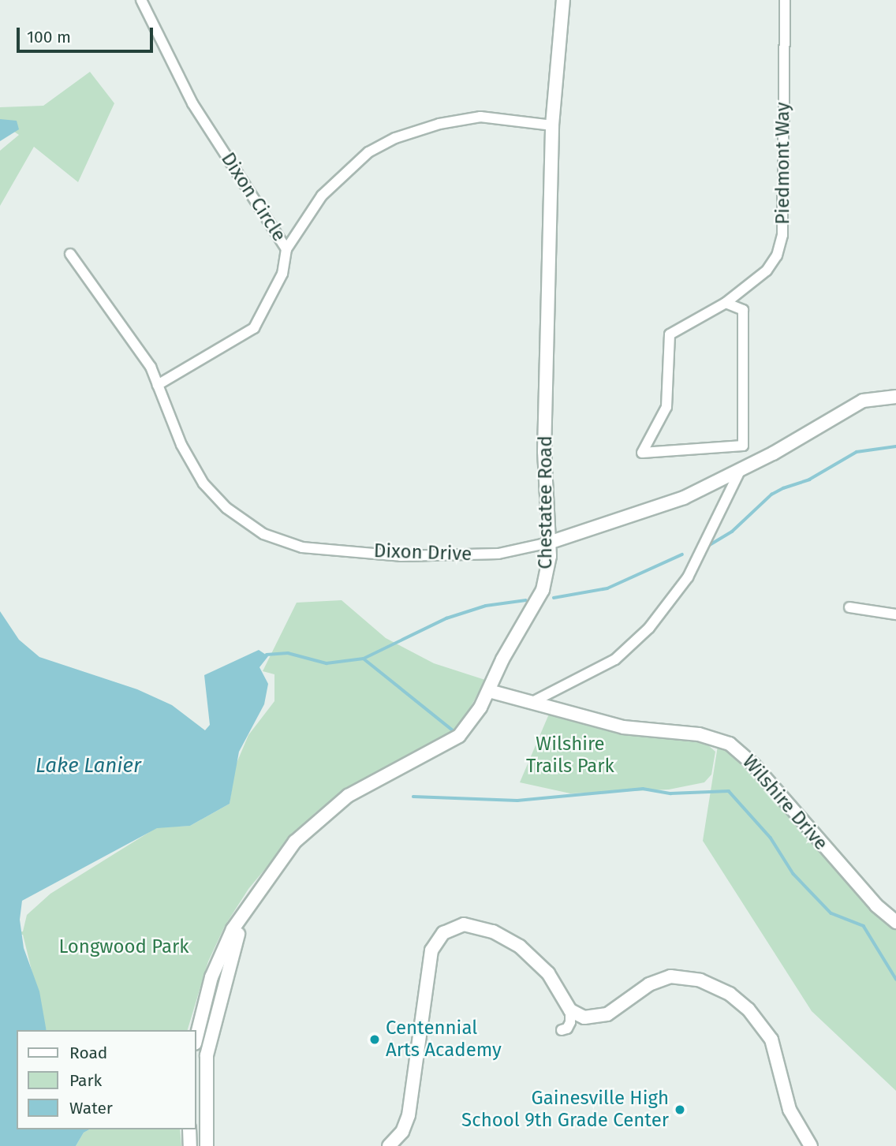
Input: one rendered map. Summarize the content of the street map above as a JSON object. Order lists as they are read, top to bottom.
{
  "streets": {
    "street": [
      "Piedmont Way",
      "Dixon Circle",
      "Chestatee Road",
      "Dixon Drive",
      "Wilshire Drive"
    ]
  },
  "crossings": [
    ["Dixon Circle", "Dixon Drive"],
    ["Chestatee Road", "Dixon Drive"],
    ["Chestatee Road", "Wilshire Drive"]
  ],
  "water": ["Lake Lanier"],
  "parks": ["Wilshire Trails Park", "Longwood Park"],
  "places": ["Centennial Arts Academy", "Gainesville High School 9th Grade Center"],
  "legend": ["Road", "Park", "Water"],
  "scale_bar": "100 m"
}
